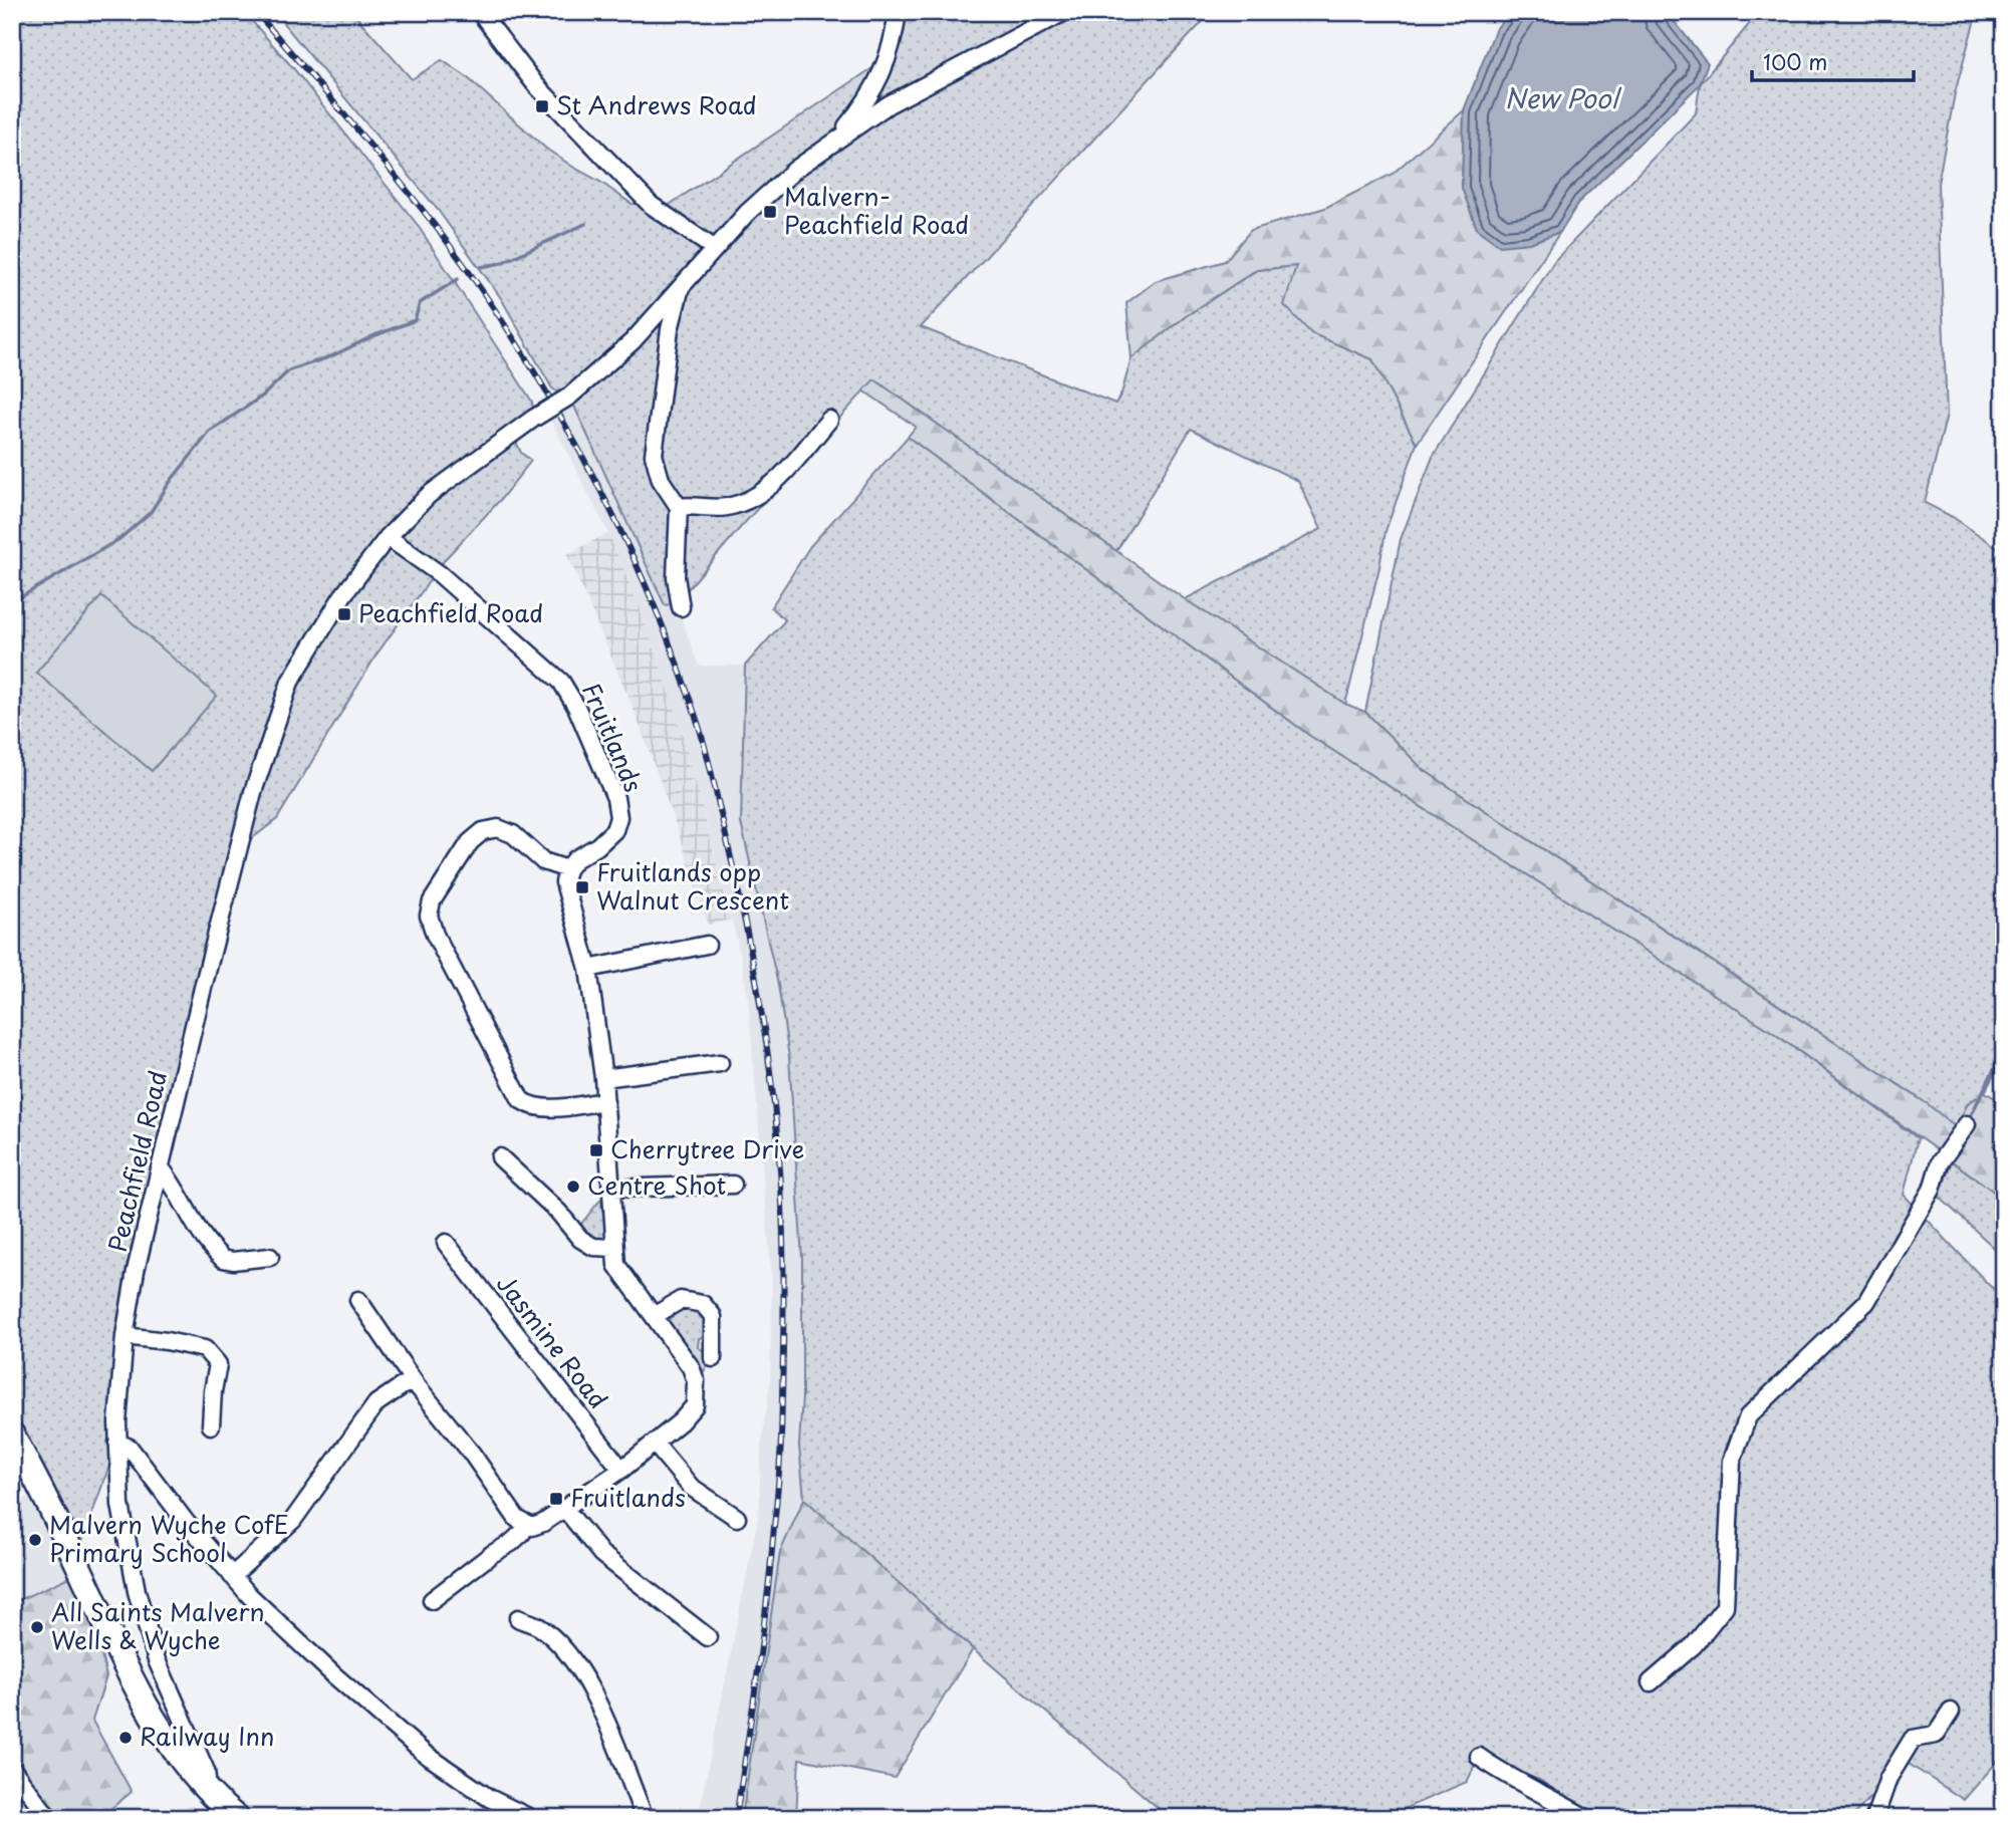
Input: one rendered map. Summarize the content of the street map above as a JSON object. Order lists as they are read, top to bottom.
{
  "streets": {
    "street": ["Fruitlands", "Peachfield Road", "Jasmine Road"]
  },
  "crossings": [
    ["Fruitlands", "Peachfield Road"]
  ],
  "water": ["New Pool"],
  "places": {
    "transit": [
      "St Andrews Road",
      "Malvern- Peachfield Road",
      "Peachfield Road",
      "Fruitlands opp Walnut Crescent",
      "Cherrytree Drive",
      "Fruitlands"
    ],
    "other": [
      "Centre Shot",
      "Malvern Wyche CofE Primary School",
      "All Saints Malvern Wells & Wyche",
      "Railway Inn"
    ]
  },
  "scale_bar": "100 m"
}
